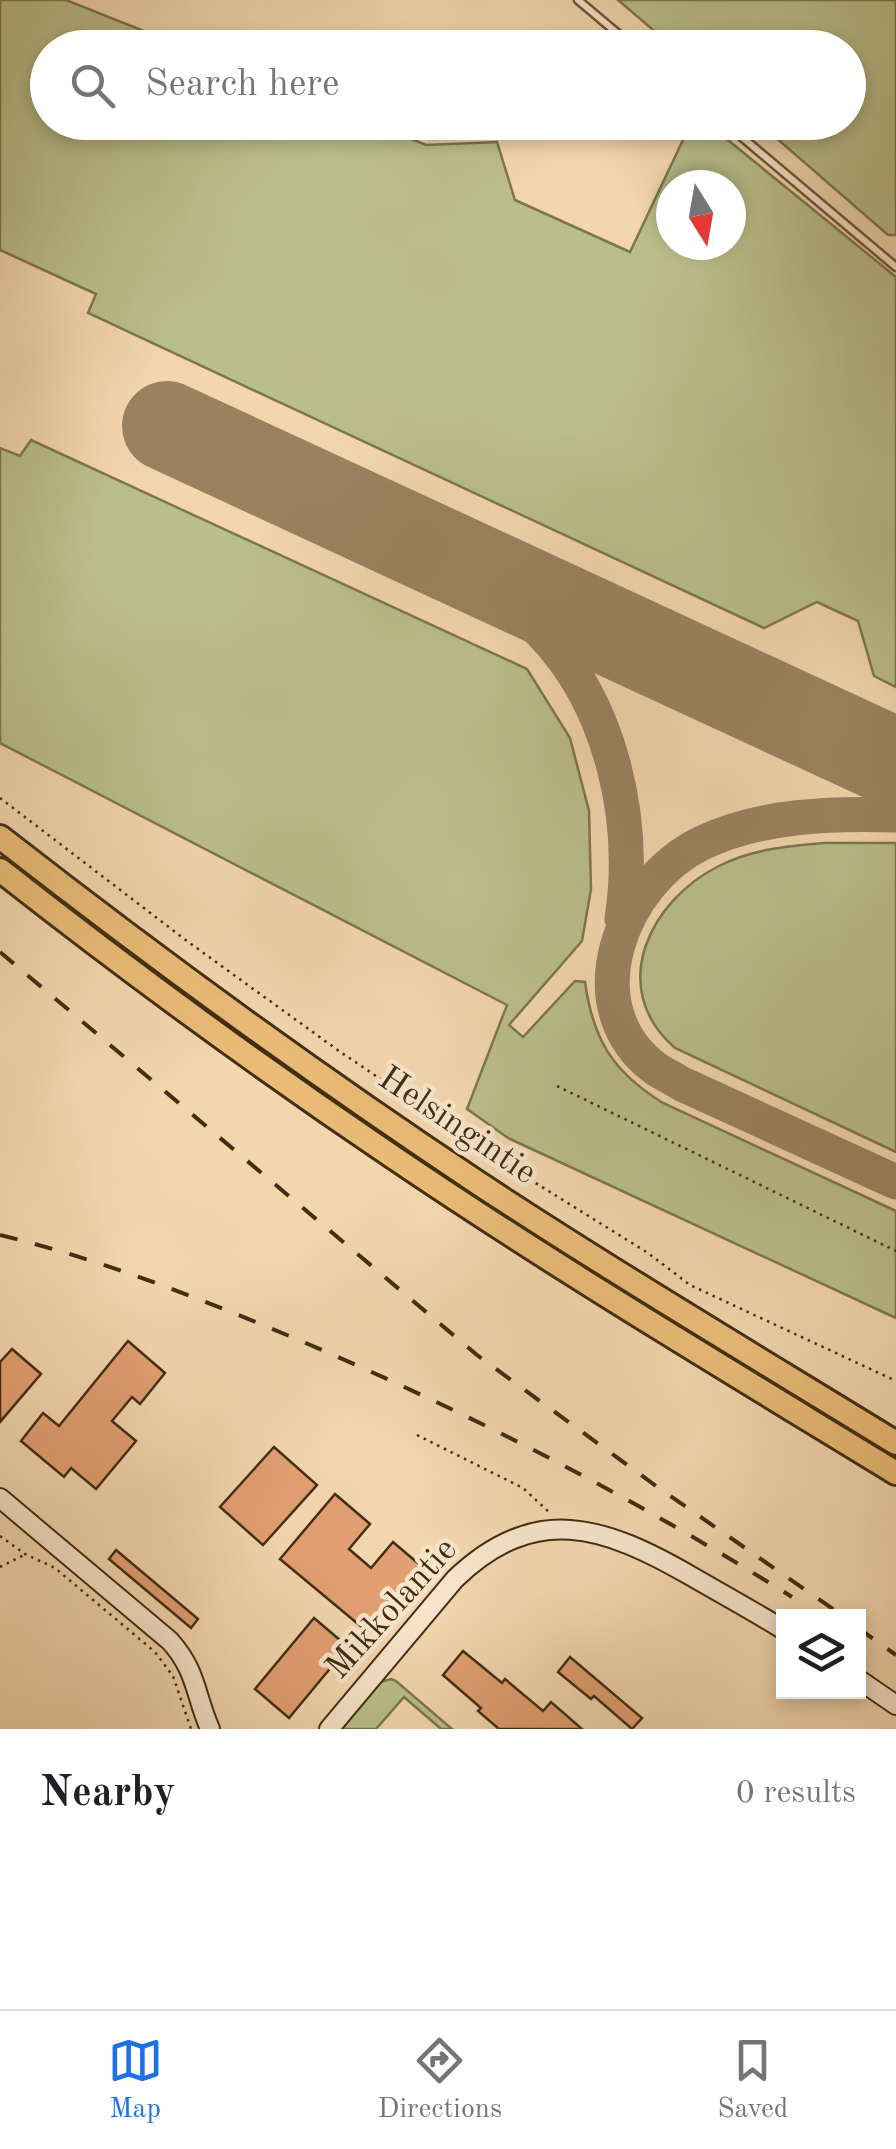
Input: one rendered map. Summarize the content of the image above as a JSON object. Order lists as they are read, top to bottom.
{
  "streets": {
    "highway": ["Helsingintie"],
    "street": ["Mikkolantie"]
  },
  "north": "bottom",
  "page": {
    "search": "Search here",
    "heading": ["Nearby", "0 results"],
    "nav": ["Map", "Directions", "Saved"]
  }
}
